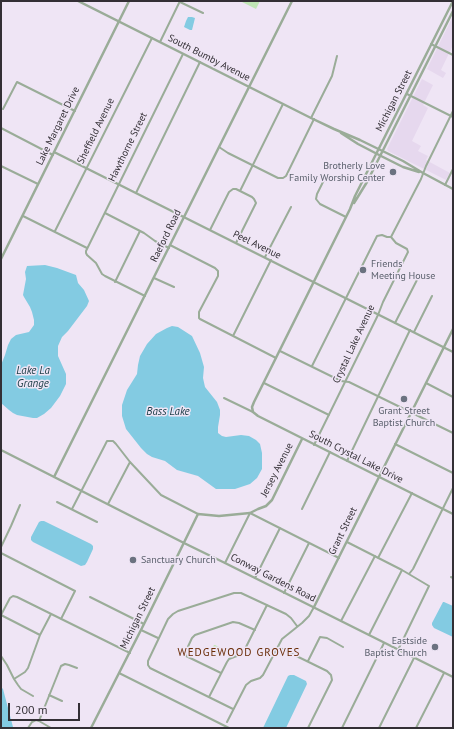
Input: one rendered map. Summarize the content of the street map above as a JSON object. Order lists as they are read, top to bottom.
{
  "streets": {
    "street": [
      "South Bumby Avenue",
      "Michigan Street",
      "Lake Margaret Drive",
      "Sheffield Avenue",
      "Hawthorne Street",
      "Raeford Road",
      "Peel Avenue",
      "Crystal Lake Avenue",
      "South Crystal Lake Drive",
      "Jersey Avenue",
      "Grant Street",
      "Conway Gardens Road"
    ]
  },
  "crossings": [
    ["South Bumby Avenue", "Michigan Street"],
    ["South Bumby Avenue", "Lake Margaret Drive"],
    ["South Bumby Avenue", "Sheffield Avenue"],
    ["South Bumby Avenue", "Hawthorne Street"],
    ["South Bumby Avenue", "Raeford Road"],
    ["Michigan Street", "Peel Avenue"],
    ["Michigan Street", "South Crystal Lake Drive"],
    ["Michigan Street", "Conway Gardens Road"],
    ["Lake Margaret Drive", "Peel Avenue"],
    ["Sheffield Avenue", "Peel Avenue"],
    ["Hawthorne Street", "Peel Avenue"],
    ["Raeford Road", "Peel Avenue"],
    ["Raeford Road", "Conway Gardens Road"],
    ["Peel Avenue", "Crystal Lake Avenue"],
    ["Peel Avenue", "Grant Street"],
    ["Crystal Lake Avenue", "South Crystal Lake Drive"],
    ["South Crystal Lake Drive", "Jersey Avenue"],
    ["South Crystal Lake Drive", "Grant Street"],
    ["Grant Street", "Conway Gardens Road"]
  ],
  "districts": ["WEDGEWOOD GROVES"],
  "water": ["Lake La Grange", "Bass Lake"],
  "places": [
    "Brotherly Love Family Worship Center",
    "Friends Meeting House",
    "Grant Street Baptist Church",
    "Sanctuary Church",
    "Eastside Baptist Church"
  ],
  "scale_bar": "200 m"
}
